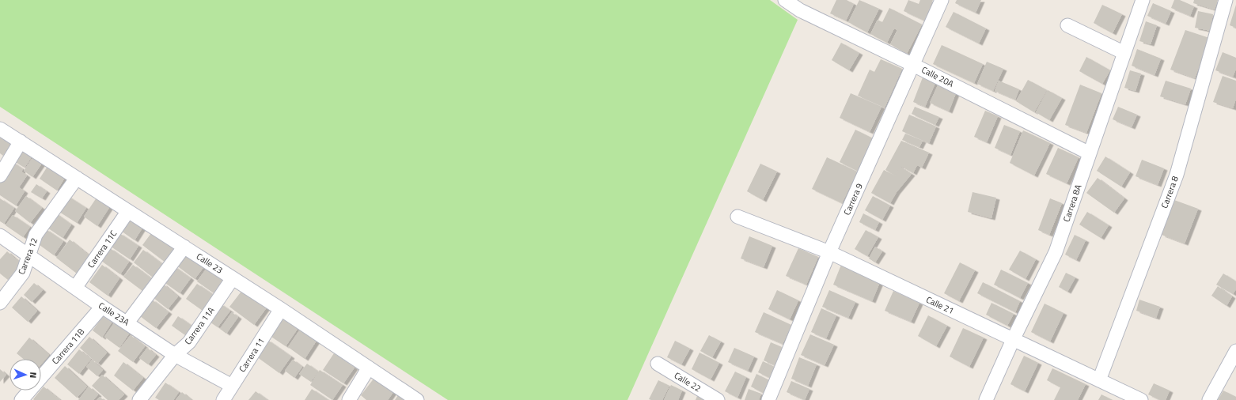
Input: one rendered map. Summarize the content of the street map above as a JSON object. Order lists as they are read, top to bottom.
{
  "streets": {
    "street": [
      "Calle 20A",
      "Carrera 8",
      "Carrera 9",
      "Carrera 8A",
      "Carrera 11C",
      "Carrera 12",
      "Calle 23",
      "Calle 21",
      "Calle 23A",
      "Carrera 11A",
      "Carrera 11B",
      "Carrera 11",
      "Calle 22"
    ]
  },
  "crossings": [
    ["Calle 20A", "Carrera 9"],
    ["Calle 20A", "Carrera 8A"],
    ["Carrera 8", "Calle 21"],
    ["Carrera 9", "Calle 21"],
    ["Carrera 8A", "Calle 21"],
    ["Carrera 11C", "Calle 23"],
    ["Carrera 11C", "Calle 23A"],
    ["Carrera 12", "Calle 23"],
    ["Carrera 12", "Calle 23A"],
    ["Calle 23", "Carrera 11A"],
    ["Calle 23", "Carrera 11"],
    ["Calle 23A", "Carrera 11A"],
    ["Calle 23A", "Carrera 11B"],
    ["Calle 23A", "Carrera 11"]
  ],
  "north": "right"
}
